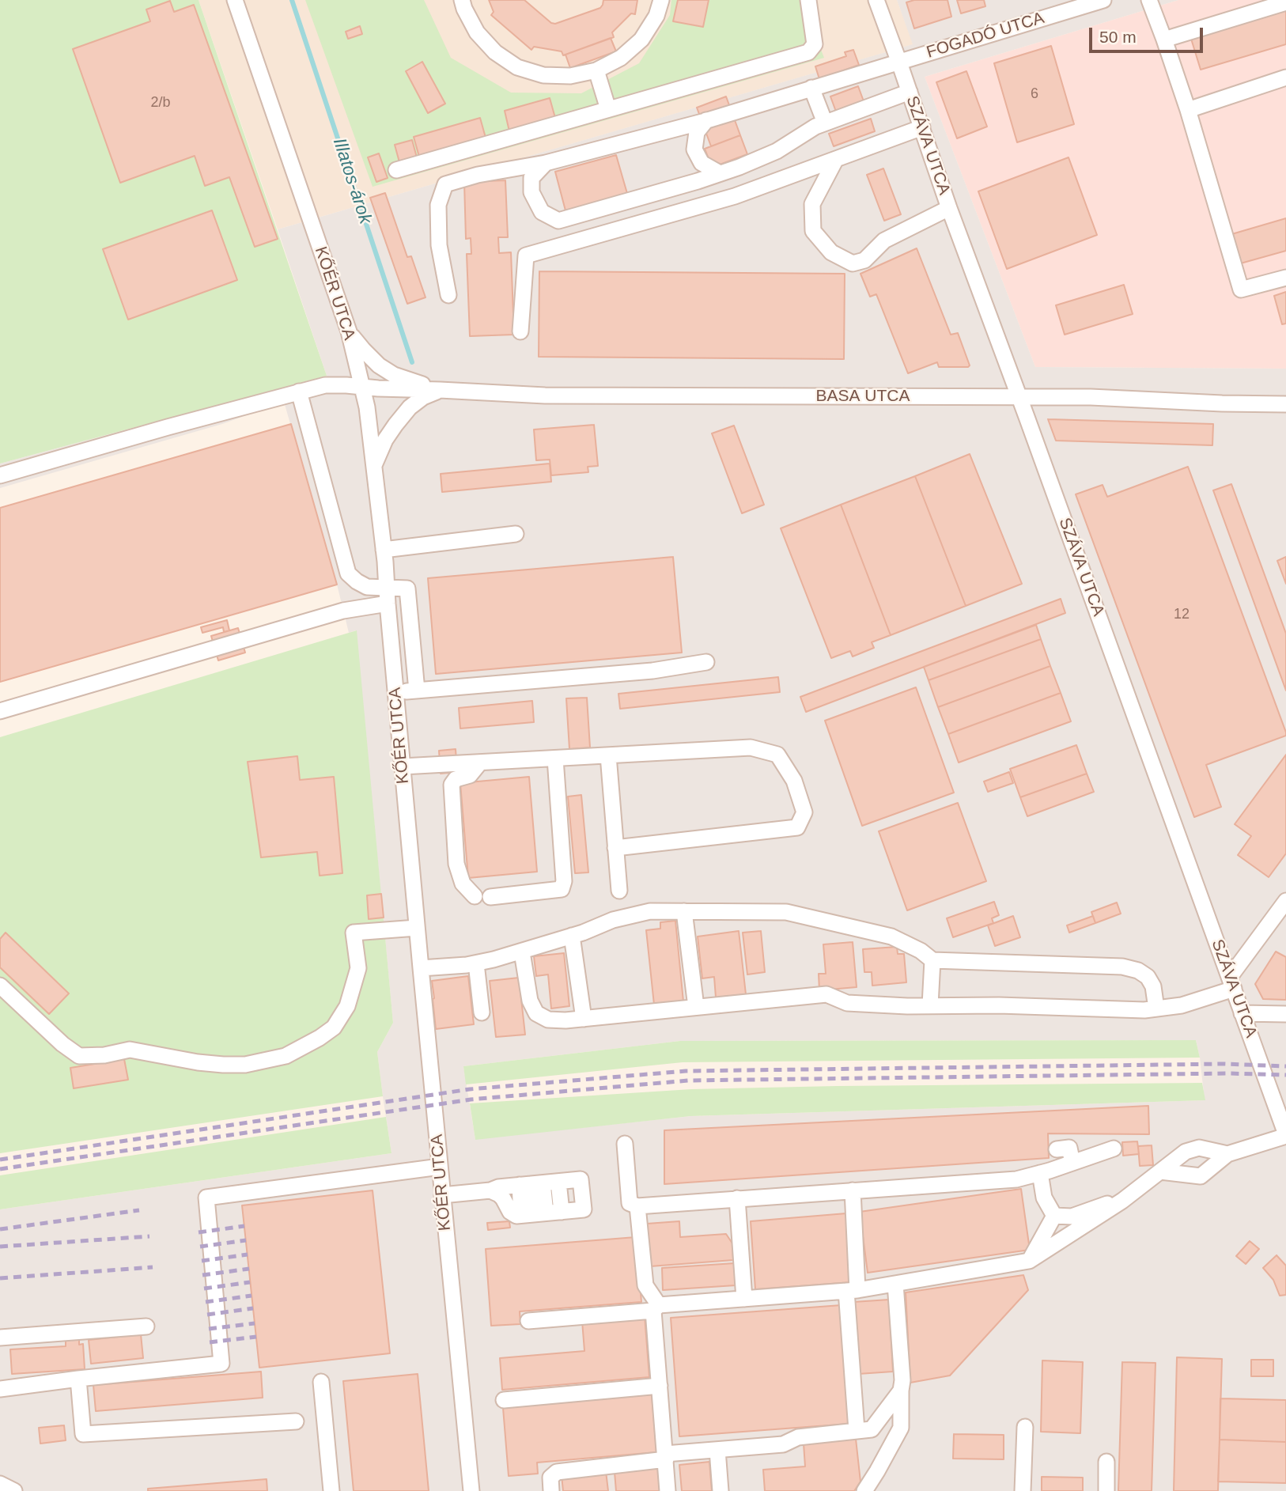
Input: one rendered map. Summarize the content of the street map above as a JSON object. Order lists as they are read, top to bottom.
{
  "streets": {
    "street": [
      "FOGADÓ UTCA",
      "SZÁVA UTCA",
      "KŐÉR UTCA",
      "BASA UTCA"
    ]
  },
  "crossings": [
    ["FOGADÓ UTCA", "SZÁVA UTCA"],
    ["SZÁVA UTCA", "BASA UTCA"],
    ["KŐÉR UTCA", "BASA UTCA"]
  ],
  "water": ["Illatos-árok"],
  "house_numbers": ["6", "2/b", "12"],
  "scale_bar": "50 m"
}
